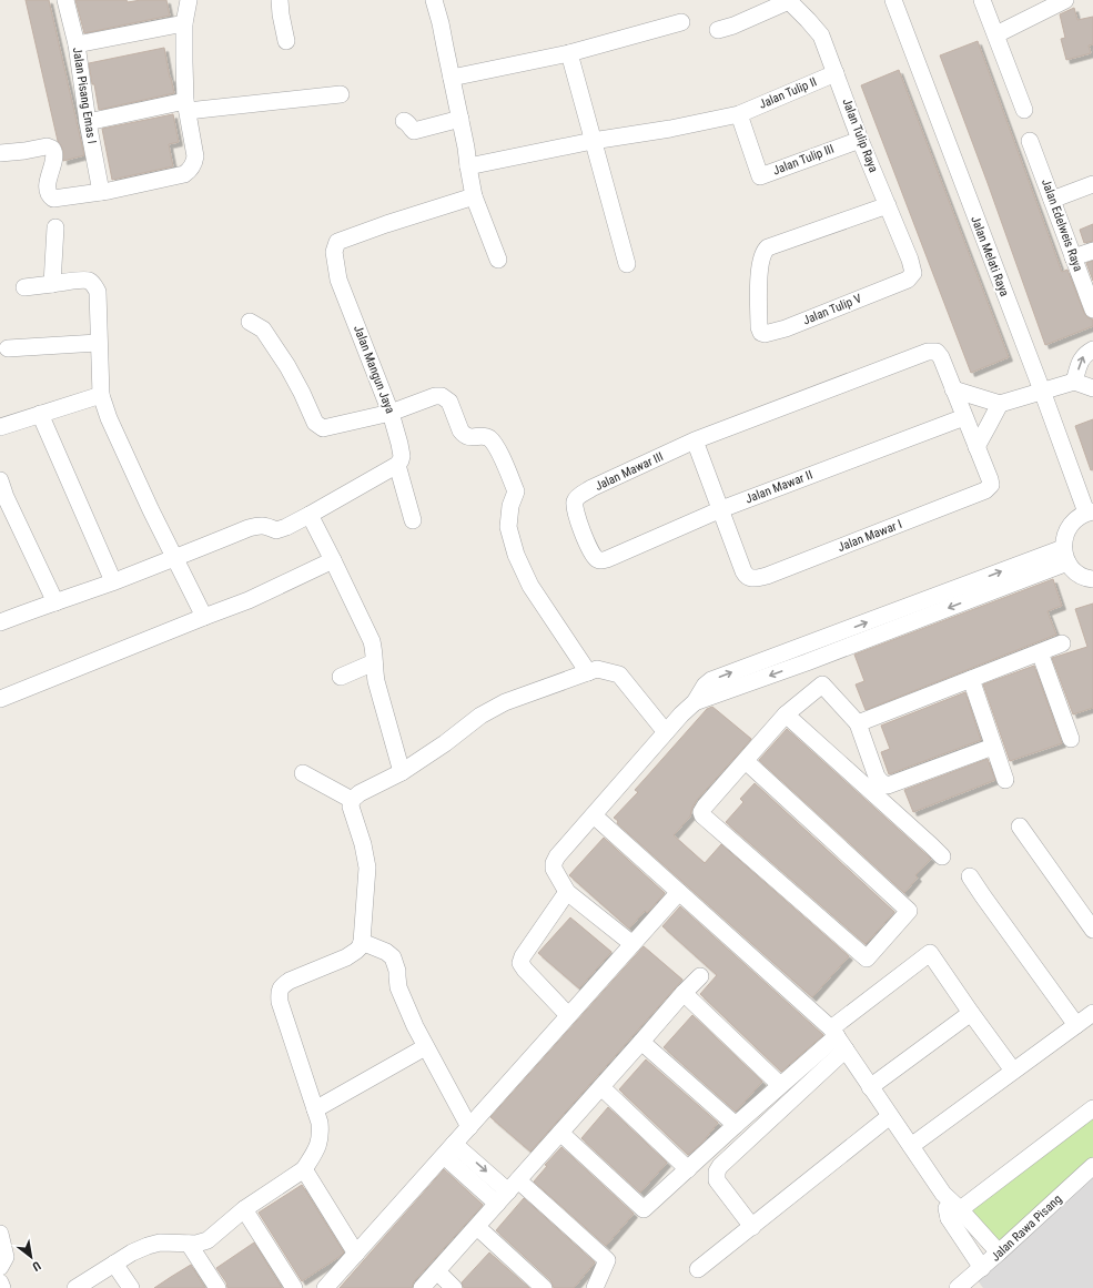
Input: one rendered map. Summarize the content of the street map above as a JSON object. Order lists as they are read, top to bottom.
{
  "streets": {
    "street": [
      "Jalan Tulip II",
      "Jalan Pisang Emas I",
      "Jalan Tulip Raya",
      "Jalan Tulip III",
      "Jalan Edelweis Raya",
      "Jalan Melati Raya",
      "Jalan Tulip V",
      "Jalan Mangun Jaya",
      "Jalan Mawar III",
      "Jalan Mawar II",
      "Jalan Mawar I",
      "Jalan Rawa Pisang"
    ]
  },
  "crossings": [
    ["Jalan Tulip II", "Jalan Tulip Raya"],
    ["Jalan Tulip II", "Jalan Tulip III"],
    ["Jalan Tulip Raya", "Jalan Tulip III"],
    ["Jalan Tulip Raya", "Jalan Tulip V"],
    ["Jalan Mawar III", "Jalan Mawar II"],
    ["Jalan Mawar III", "Jalan Mawar I"],
    ["Jalan Mawar II", "Jalan Mawar I"]
  ],
  "north": "bottom right"
}
